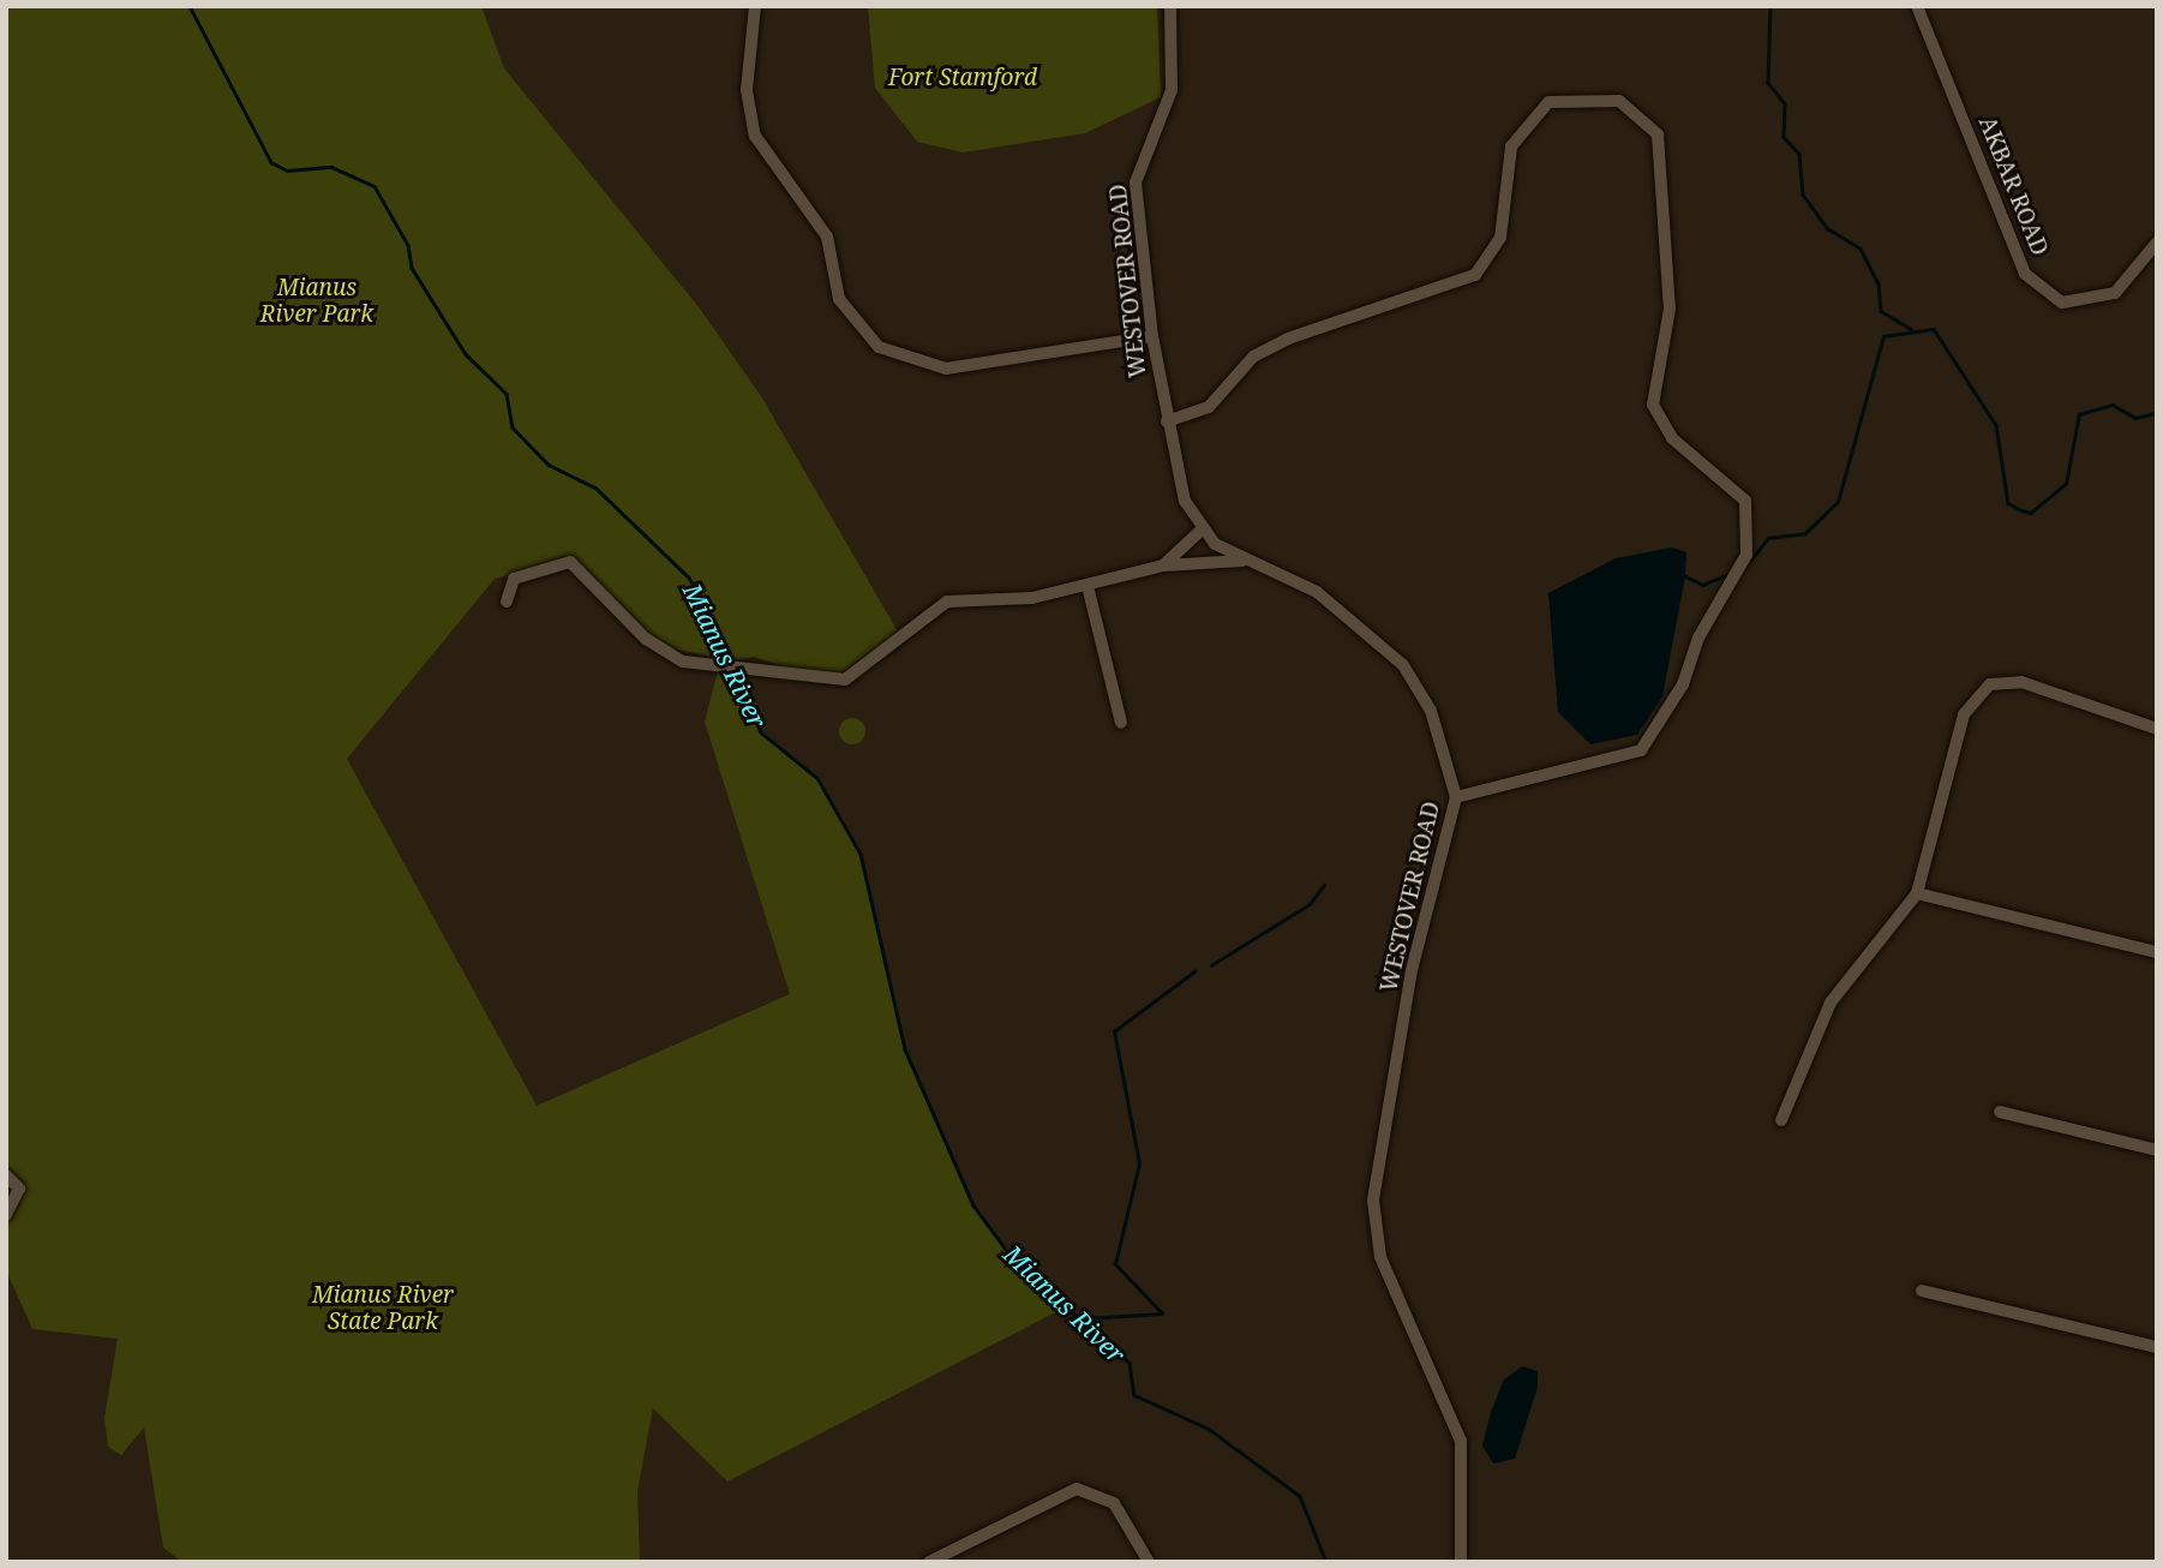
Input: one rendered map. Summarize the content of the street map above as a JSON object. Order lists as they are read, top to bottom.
{
  "streets": {
    "street": ["AKBAR ROAD", "WESTOVER ROAD"]
  },
  "water": ["Mianus River"],
  "parks": ["Fort Stamford", "Mianus River Park", "Mianus River State Park"]
}
